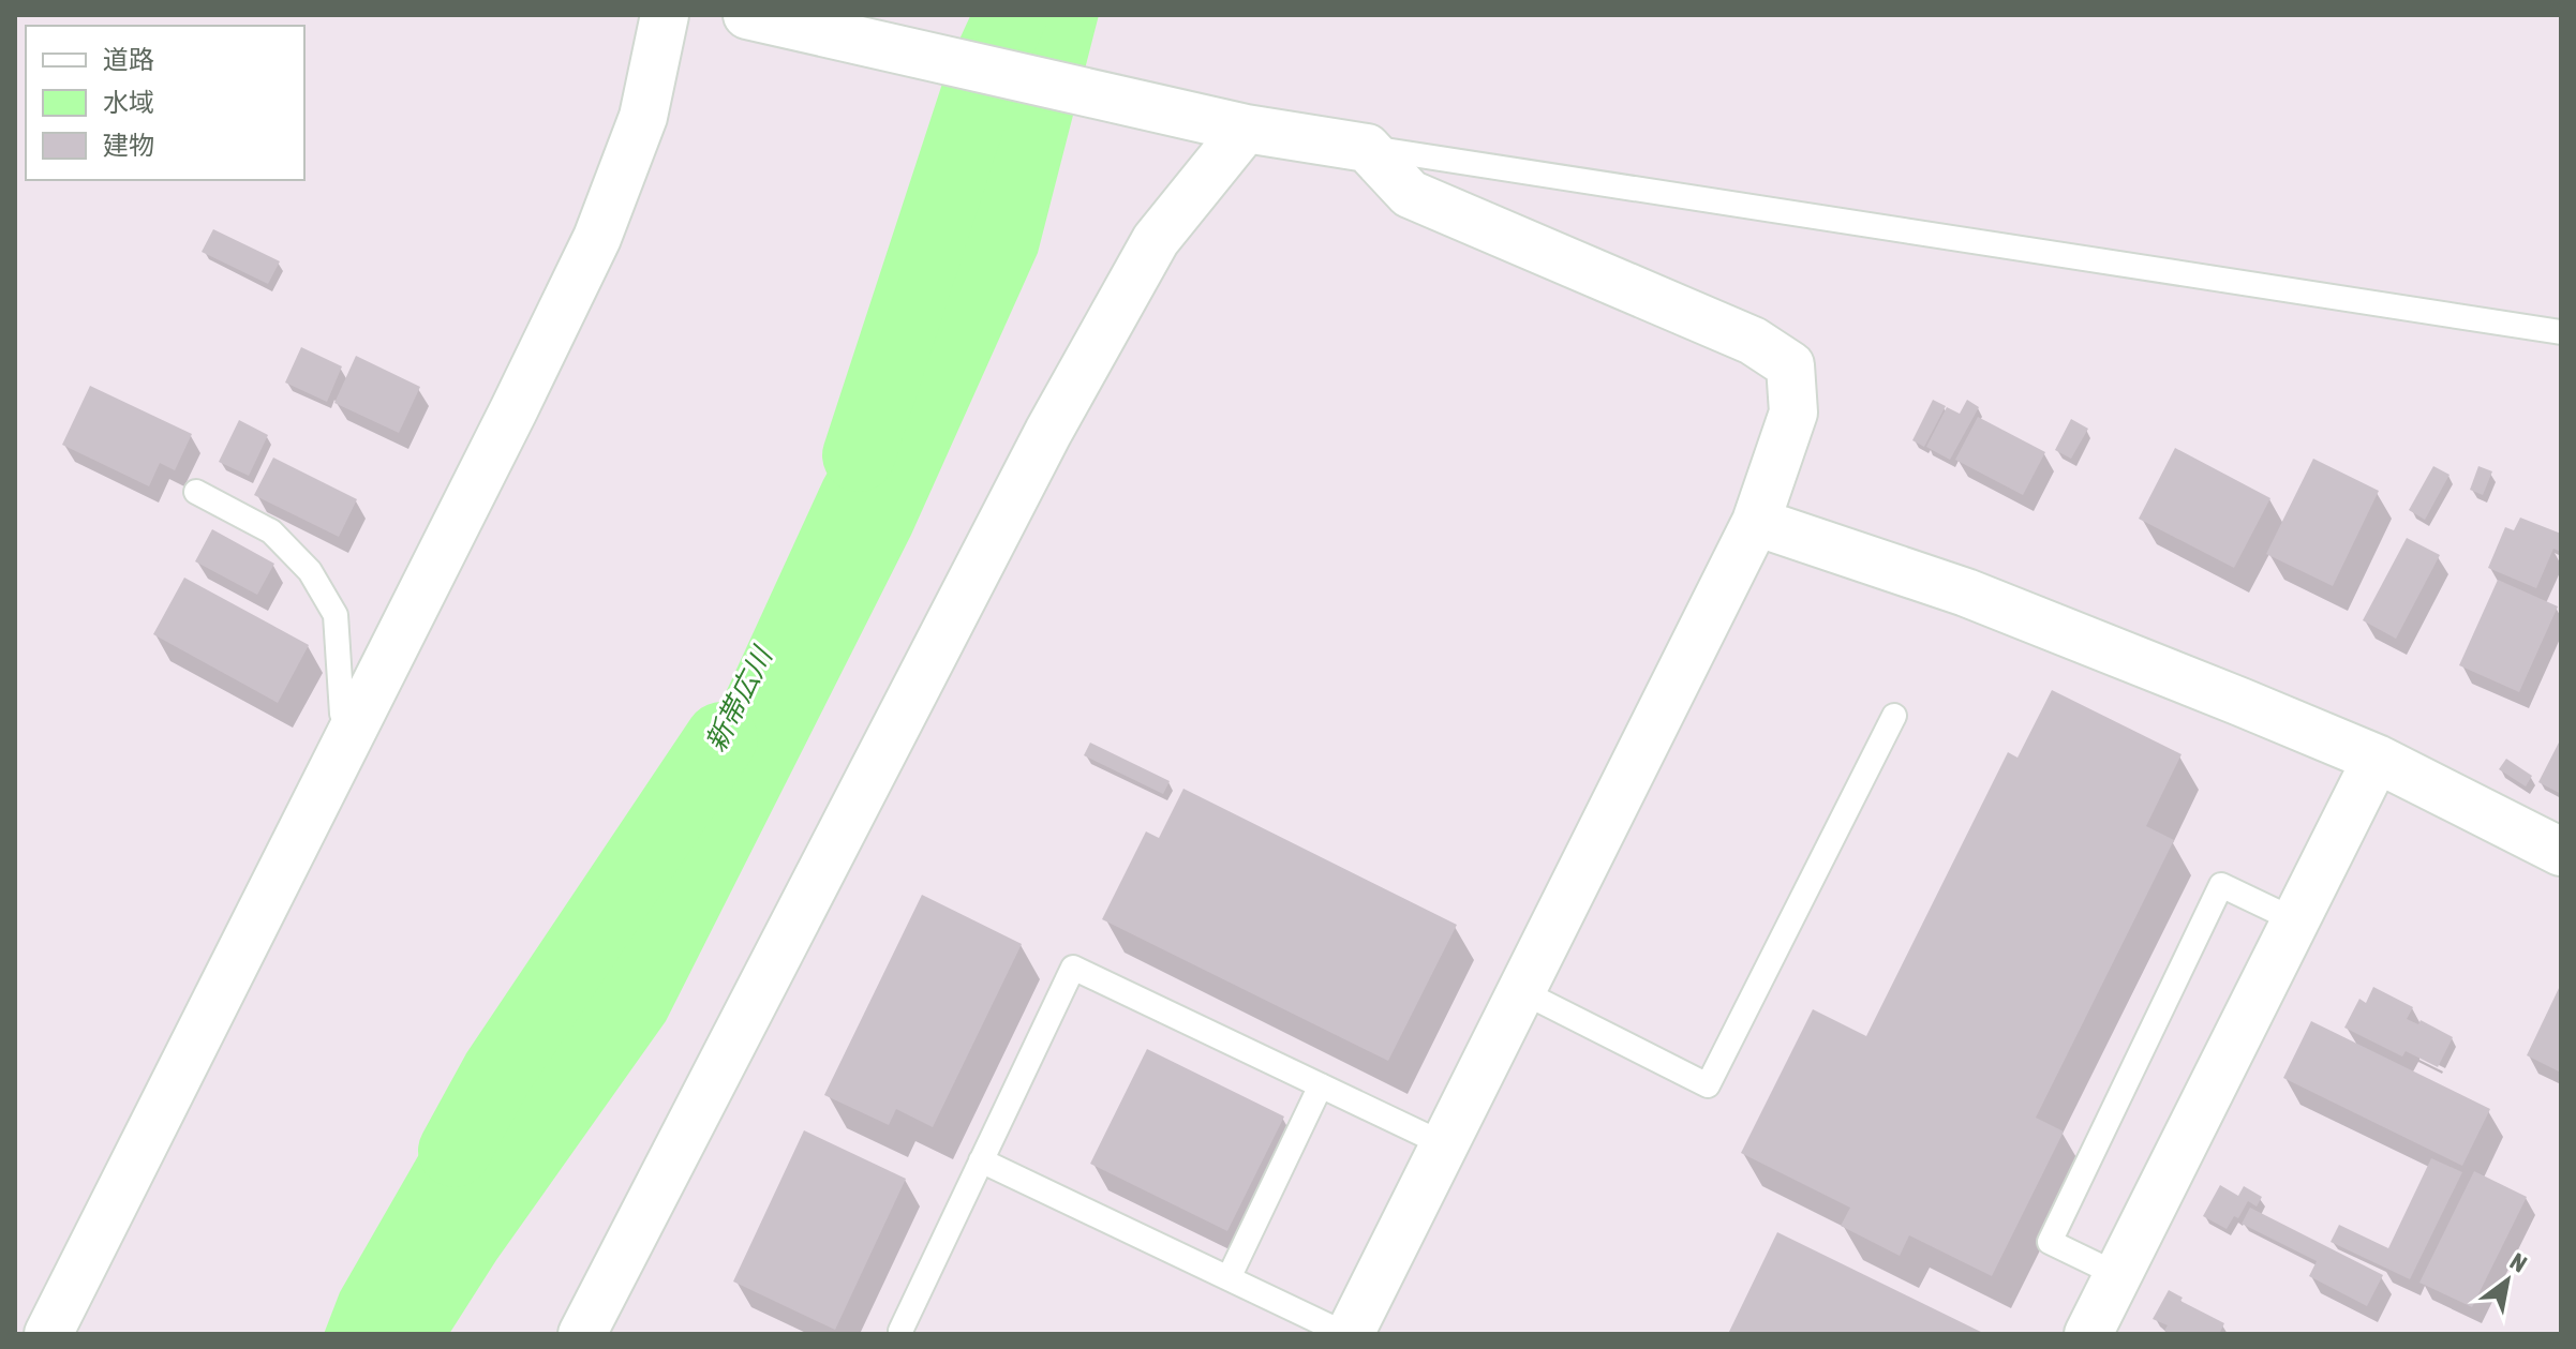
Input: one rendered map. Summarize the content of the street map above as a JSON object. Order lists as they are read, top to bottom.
{
  "water": ["新帯広川"],
  "legend": ["道路", "水域", "建物"],
  "north": "top right"
}
